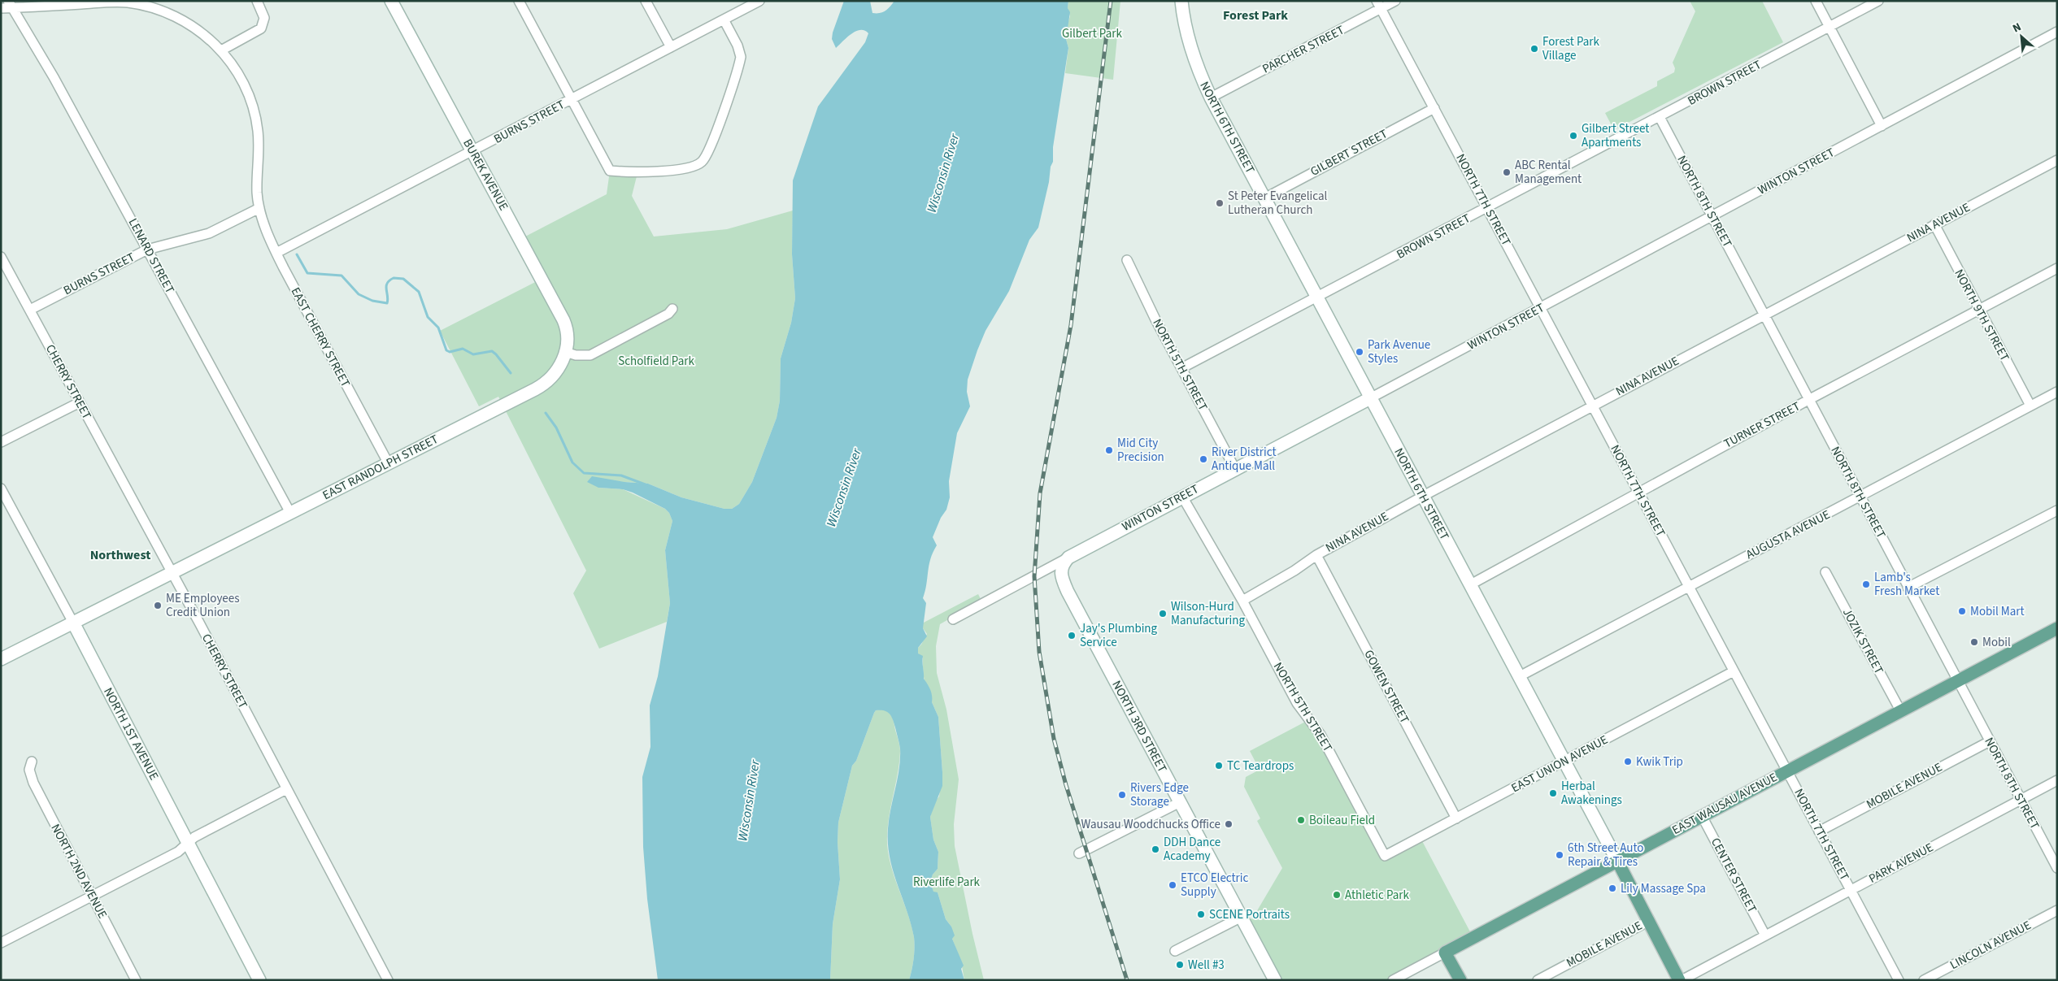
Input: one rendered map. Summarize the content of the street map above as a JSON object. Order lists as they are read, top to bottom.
{
  "streets": {
    "main road": ["NORTH 6TH STREET", "EAST WAUSAU AVENUE"],
    "street": [
      "PARCHER STREET",
      "BROWN STREET",
      "BURNS STREET",
      "GILBERT STREET",
      "WINTON STREET",
      "BUREK AVENUE",
      "NORTH 7TH STREET",
      "NORTH 8TH STREET",
      "NINA AVENUE",
      "LENARD STREET",
      "NORTH 9TH STREET",
      "EAST CHERRY STREET",
      "NORTH 5TH STREET",
      "CHERRY STREET",
      "TURNER STREET",
      "EAST RANDOLPH STREET",
      "AUGUSTA AVENUE",
      "JOZIK STREET",
      "GOWEN STREET",
      "NORTH 3RD STREET",
      "NORTH 1ST AVENUE",
      "EAST UNION AVENUE",
      "MOBILE AVENUE",
      "PARK AVENUE",
      "NORTH 2ND AVENUE",
      "CENTER STREET",
      "LINCOLN AVENUE"
    ]
  },
  "crossings": [
    ["PARCHER STREET", "NORTH 6TH STREET"],
    ["PARCHER STREET", "NORTH 7TH STREET"],
    ["BROWN STREET", "NORTH 6TH STREET"],
    ["BROWN STREET", "NORTH 7TH STREET"],
    ["BROWN STREET", "NORTH 8TH STREET"],
    ["BROWN STREET", "NORTH 5TH STREET"],
    ["BURNS STREET", "BUREK AVENUE"],
    ["BURNS STREET", "LENARD STREET"],
    ["BURNS STREET", "EAST CHERRY STREET"],
    ["BURNS STREET", "CHERRY STREET"],
    ["NORTH 6TH STREET", "GILBERT STREET"],
    ["NORTH 6TH STREET", "WINTON STREET"],
    ["NORTH 6TH STREET", "NINA AVENUE"],
    ["NORTH 6TH STREET", "TURNER STREET"],
    ["NORTH 6TH STREET", "AUGUSTA AVENUE"],
    ["NORTH 6TH STREET", "EAST UNION AVENUE"],
    ["NORTH 6TH STREET", "MOBILE AVENUE"],
    ["NORTH 6TH STREET", "EAST WAUSAU AVENUE"],
    ["NORTH 6TH STREET", "PARK AVENUE"],
    ["GILBERT STREET", "NORTH 7TH STREET"],
    ["WINTON STREET", "NORTH 7TH STREET"],
    ["WINTON STREET", "NORTH 8TH STREET"],
    ["WINTON STREET", "NORTH 5TH STREET"],
    ["WINTON STREET", "NORTH 3RD STREET"],
    ["BUREK AVENUE", "EAST RANDOLPH STREET"],
    ["NORTH 7TH STREET", "NINA AVENUE"],
    ["NORTH 7TH STREET", "TURNER STREET"],
    ["NORTH 7TH STREET", "AUGUSTA AVENUE"],
    ["NORTH 7TH STREET", "EAST UNION AVENUE"],
    ["NORTH 7TH STREET", "MOBILE AVENUE"],
    ["NORTH 7TH STREET", "EAST WAUSAU AVENUE"],
    ["NORTH 7TH STREET", "PARK AVENUE"],
    ["NORTH 8TH STREET", "NINA AVENUE"],
    ["NORTH 8TH STREET", "TURNER STREET"],
    ["NORTH 8TH STREET", "AUGUSTA AVENUE"],
    ["NORTH 8TH STREET", "MOBILE AVENUE"],
    ["NORTH 8TH STREET", "EAST WAUSAU AVENUE"],
    ["NORTH 8TH STREET", "PARK AVENUE"],
    ["NINA AVENUE", "NORTH 9TH STREET"],
    ["NINA AVENUE", "NORTH 5TH STREET"],
    ["NINA AVENUE", "GOWEN STREET"],
    ["LENARD STREET", "EAST CHERRY STREET"],
    ["LENARD STREET", "EAST RANDOLPH STREET"],
    ["NORTH 9TH STREET", "TURNER STREET"],
    ["NORTH 9TH STREET", "AUGUSTA AVENUE"],
    ["EAST CHERRY STREET", "EAST RANDOLPH STREET"],
    ["NORTH 5TH STREET", "EAST UNION AVENUE"],
    ["CHERRY STREET", "EAST RANDOLPH STREET"],
    ["EAST RANDOLPH STREET", "NORTH 1ST AVENUE"],
    ["JOZIK STREET", "EAST WAUSAU AVENUE"],
    ["GOWEN STREET", "EAST UNION AVENUE"],
    ["EAST WAUSAU AVENUE", "CENTER STREET"],
    ["PARK AVENUE", "CENTER STREET"]
  ],
  "districts": ["Forest Park", "Northwest"],
  "water": ["Wisconsin River"],
  "parks": ["Gilbert Park", "Scholfield Park", "Riverlife Park"],
  "places": [
    "Forest Park Village",
    "Gilbert Street Apartments",
    "ABC Rental Management",
    "St Peter Evangelical Lutheran Church",
    "Park Avenue Styles",
    "Mid City Precision",
    "River District Antique Mall",
    "Lamb's Fresh Market",
    "ME Employees Credit Union",
    "Mobil Mart",
    "Wilson-Hurd Manufacturing",
    "Jay's Plumbing Service",
    "Mobil",
    "Kwik Trip",
    "TC Teardrops",
    "Herbal Awakenings",
    "Rivers Edge Storage",
    "Boileau Field",
    "Wausau Woodchucks Office",
    "DDH Dance Academy",
    "6th Street Auto Repair & Tires",
    "ETCO Electric Supply",
    "Lily Massage Spa",
    "Athletic Park",
    "SCENE Portraits",
    "Well #3"
  ],
  "north": "top left"
}
